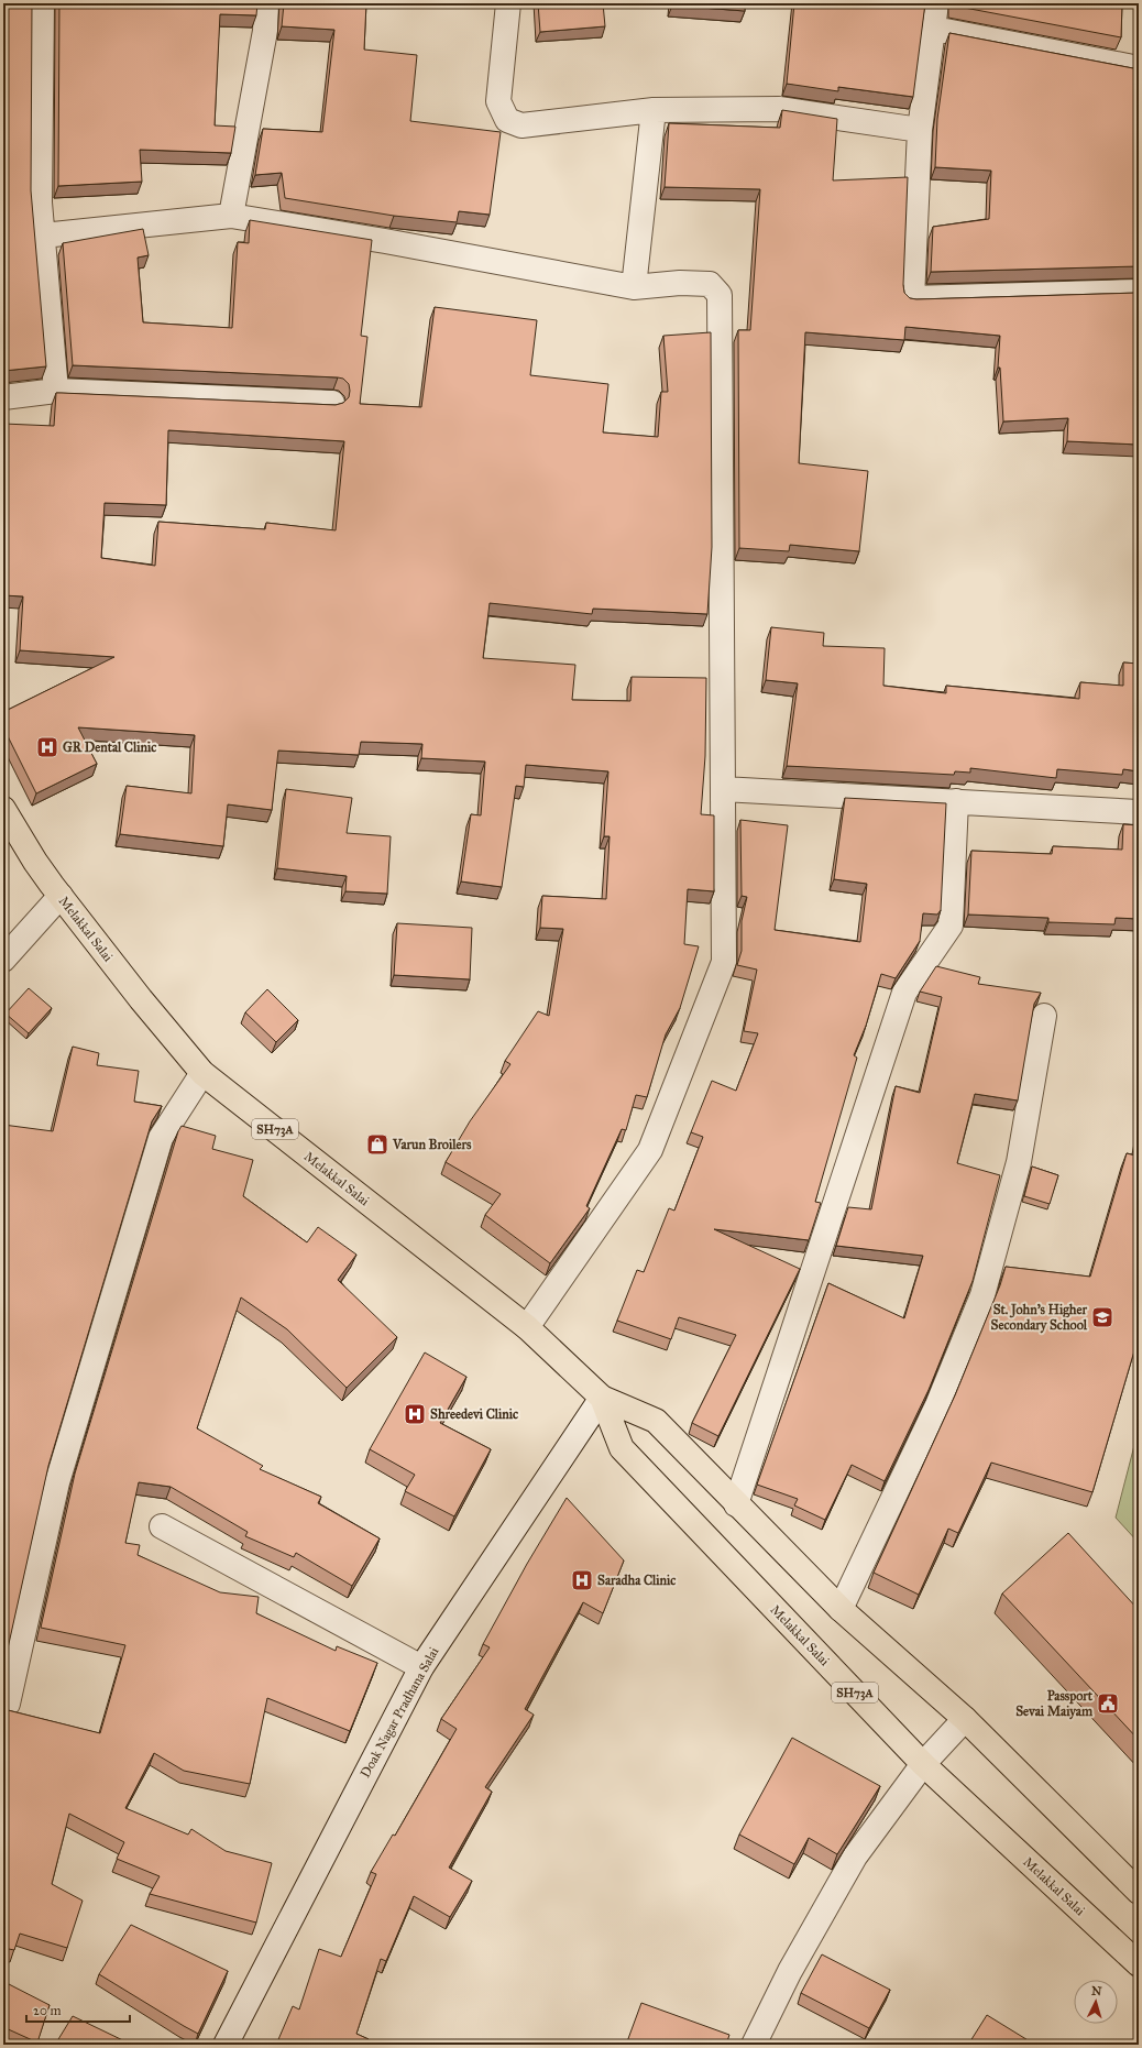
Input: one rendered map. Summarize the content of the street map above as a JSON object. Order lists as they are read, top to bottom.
{
  "streets": {
    "main road": ["Melakkal Salai", "SH73A"],
    "street": ["Doak Nagar Pradhana Salai"]
  },
  "crossings": [
    ["Melakkal Salai", "Doak Nagar Pradhana Salai"]
  ],
  "places": {
    "hospital": ["GR Dental Clinic", "Shreedevi Clinic", "Saradha Clinic"],
    "shop": ["Varun Broilers"],
    "school or university": ["St. John's Higher Secondary School"],
    "public building": ["Passport Sevai Maiyam"]
  },
  "scale_bar": "20 m",
  "north": "top"
}
